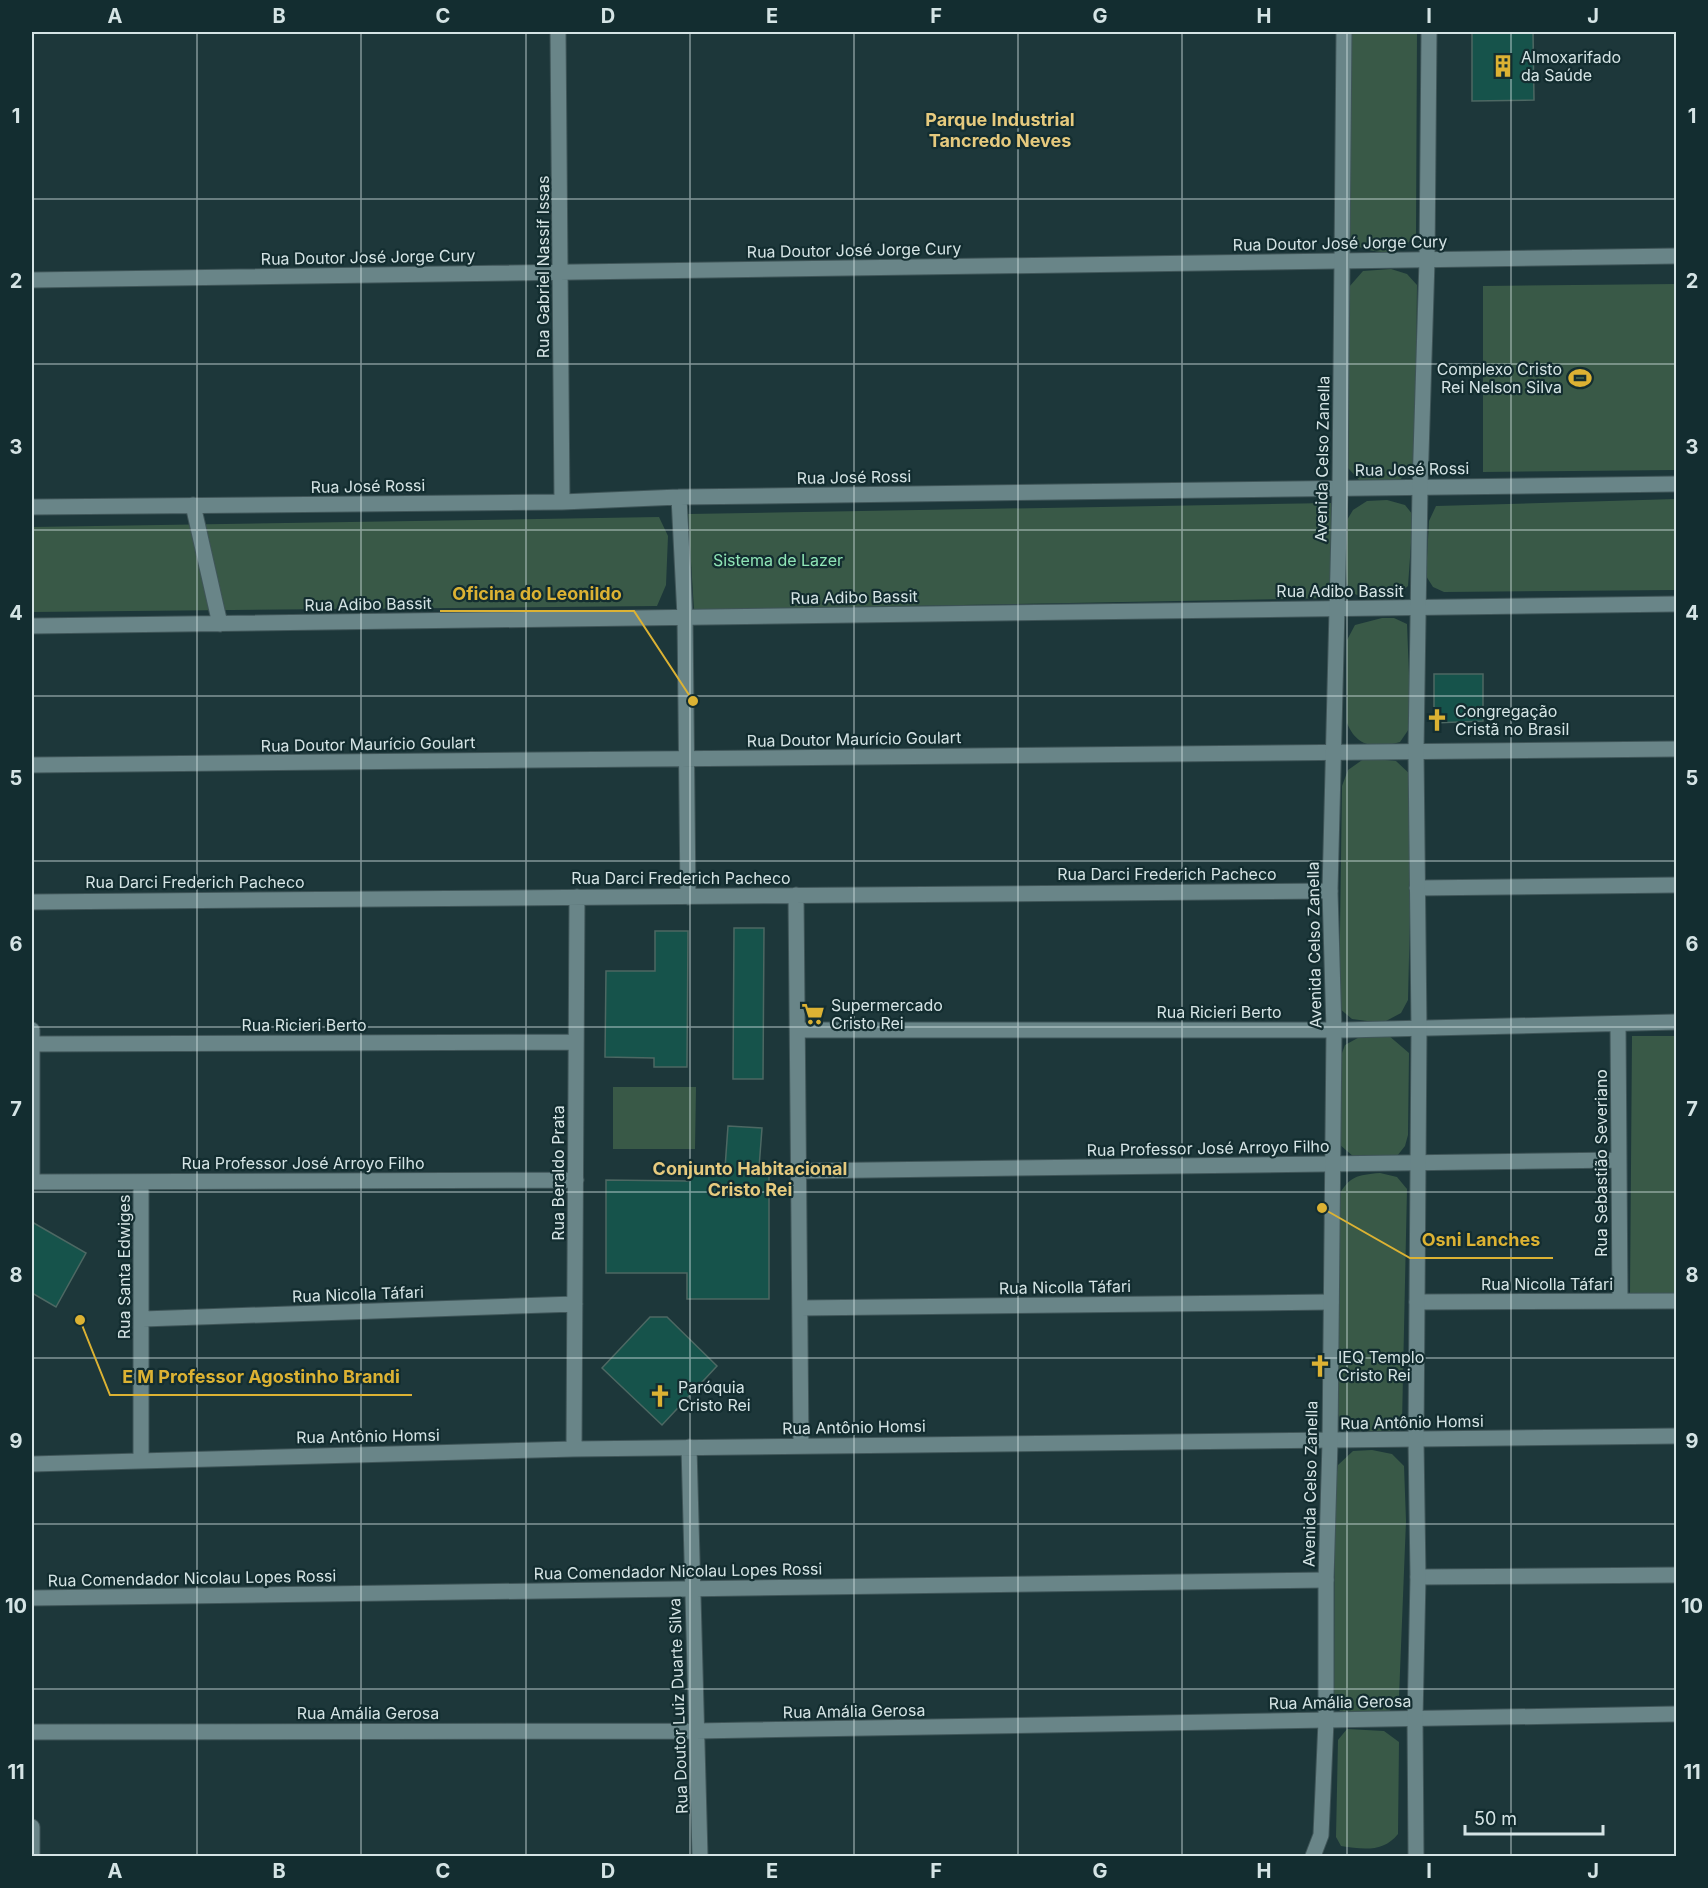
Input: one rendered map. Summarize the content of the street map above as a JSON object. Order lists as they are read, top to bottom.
{
  "streets": {
    "street": [
      "Rua Doutor José Jorge Cury",
      "Rua Gabriel Nassif Issas",
      "Avenida Celso Zanella",
      "Rua José Rossi",
      "Rua Adibo Bassit",
      "Rua Doutor Maurício Goulart",
      "Rua Darci Frederich Pacheco",
      "Rua Ricieri Berto",
      "Rua Professor José Arroyo Filho",
      "Rua Sebastião Severiano",
      "Rua Beraldo Prata",
      "Rua Santa Edwiges",
      "Rua Nicolla Táfari",
      "Rua Antônio Homsi",
      "Rua Comendador Nicolau Lopes Rossi",
      "Rua Amália Gerosa",
      "Rua Doutor Luiz Duarte Silva"
    ]
  },
  "crossings": [
    ["Rua Doutor José Jorge Cury", "Rua Gabriel Nassif Issas"],
    ["Rua Doutor José Jorge Cury", "Avenida Celso Zanella"],
    ["Rua Gabriel Nassif Issas", "Rua José Rossi"],
    ["Avenida Celso Zanella", "Rua José Rossi"],
    ["Avenida Celso Zanella", "Rua Adibo Bassit"],
    ["Avenida Celso Zanella", "Rua Doutor Maurício Goulart"],
    ["Avenida Celso Zanella", "Rua Darci Frederich Pacheco"],
    ["Avenida Celso Zanella", "Rua Ricieri Berto"],
    ["Avenida Celso Zanella", "Rua Professor José Arroyo Filho"],
    ["Avenida Celso Zanella", "Rua Nicolla Táfari"],
    ["Avenida Celso Zanella", "Rua Antônio Homsi"],
    ["Avenida Celso Zanella", "Rua Comendador Nicolau Lopes Rossi"],
    ["Avenida Celso Zanella", "Rua Amália Gerosa"],
    ["Rua Darci Frederich Pacheco", "Rua Beraldo Prata"],
    ["Rua Ricieri Berto", "Rua Sebastião Severiano"],
    ["Rua Ricieri Berto", "Rua Beraldo Prata"],
    ["Rua Professor José Arroyo Filho", "Rua Sebastião Severiano"],
    ["Rua Professor José Arroyo Filho", "Rua Beraldo Prata"],
    ["Rua Professor José Arroyo Filho", "Rua Santa Edwiges"],
    ["Rua Sebastião Severiano", "Rua Nicolla Táfari"],
    ["Rua Beraldo Prata", "Rua Nicolla Táfari"],
    ["Rua Beraldo Prata", "Rua Antônio Homsi"],
    ["Rua Santa Edwiges", "Rua Nicolla Táfari"],
    ["Rua Santa Edwiges", "Rua Antônio Homsi"],
    ["Rua Antônio Homsi", "Rua Doutor Luiz Duarte Silva"],
    ["Rua Comendador Nicolau Lopes Rossi", "Rua Doutor Luiz Duarte Silva"],
    ["Rua Amália Gerosa", "Rua Doutor Luiz Duarte Silva"]
  ],
  "districts": ["Parque Industrial Tancredo Neves", "Conjunto Habitacional Cristo Rei"],
  "parks": ["Sistema de Lazer"],
  "places": {
    "building": ["Almoxarifado da Saúde"],
    "sports": ["Complexo Cristo Rei Nelson Silva"],
    "other": ["Oficina do Leonildo", "Osni Lanches", "E M Professor Agostinho Brandi"],
    "church": ["Congregação Cristã no Brasil", "IEQ Templo Cristo Rei", "Paróquia Cristo Rei"],
    "supermarket": ["Supermercado Cristo Rei"]
  },
  "scale_bar": "50 m",
  "grid": {
    "columns": [
      "A",
      "B",
      "C",
      "D",
      "E",
      "F",
      "G",
      "H",
      "I",
      "J"
    ],
    "rows": [
      "1",
      "2",
      "3",
      "4",
      "5",
      "6",
      "7",
      "8",
      "9",
      "10",
      "11"
    ]
  }
}
